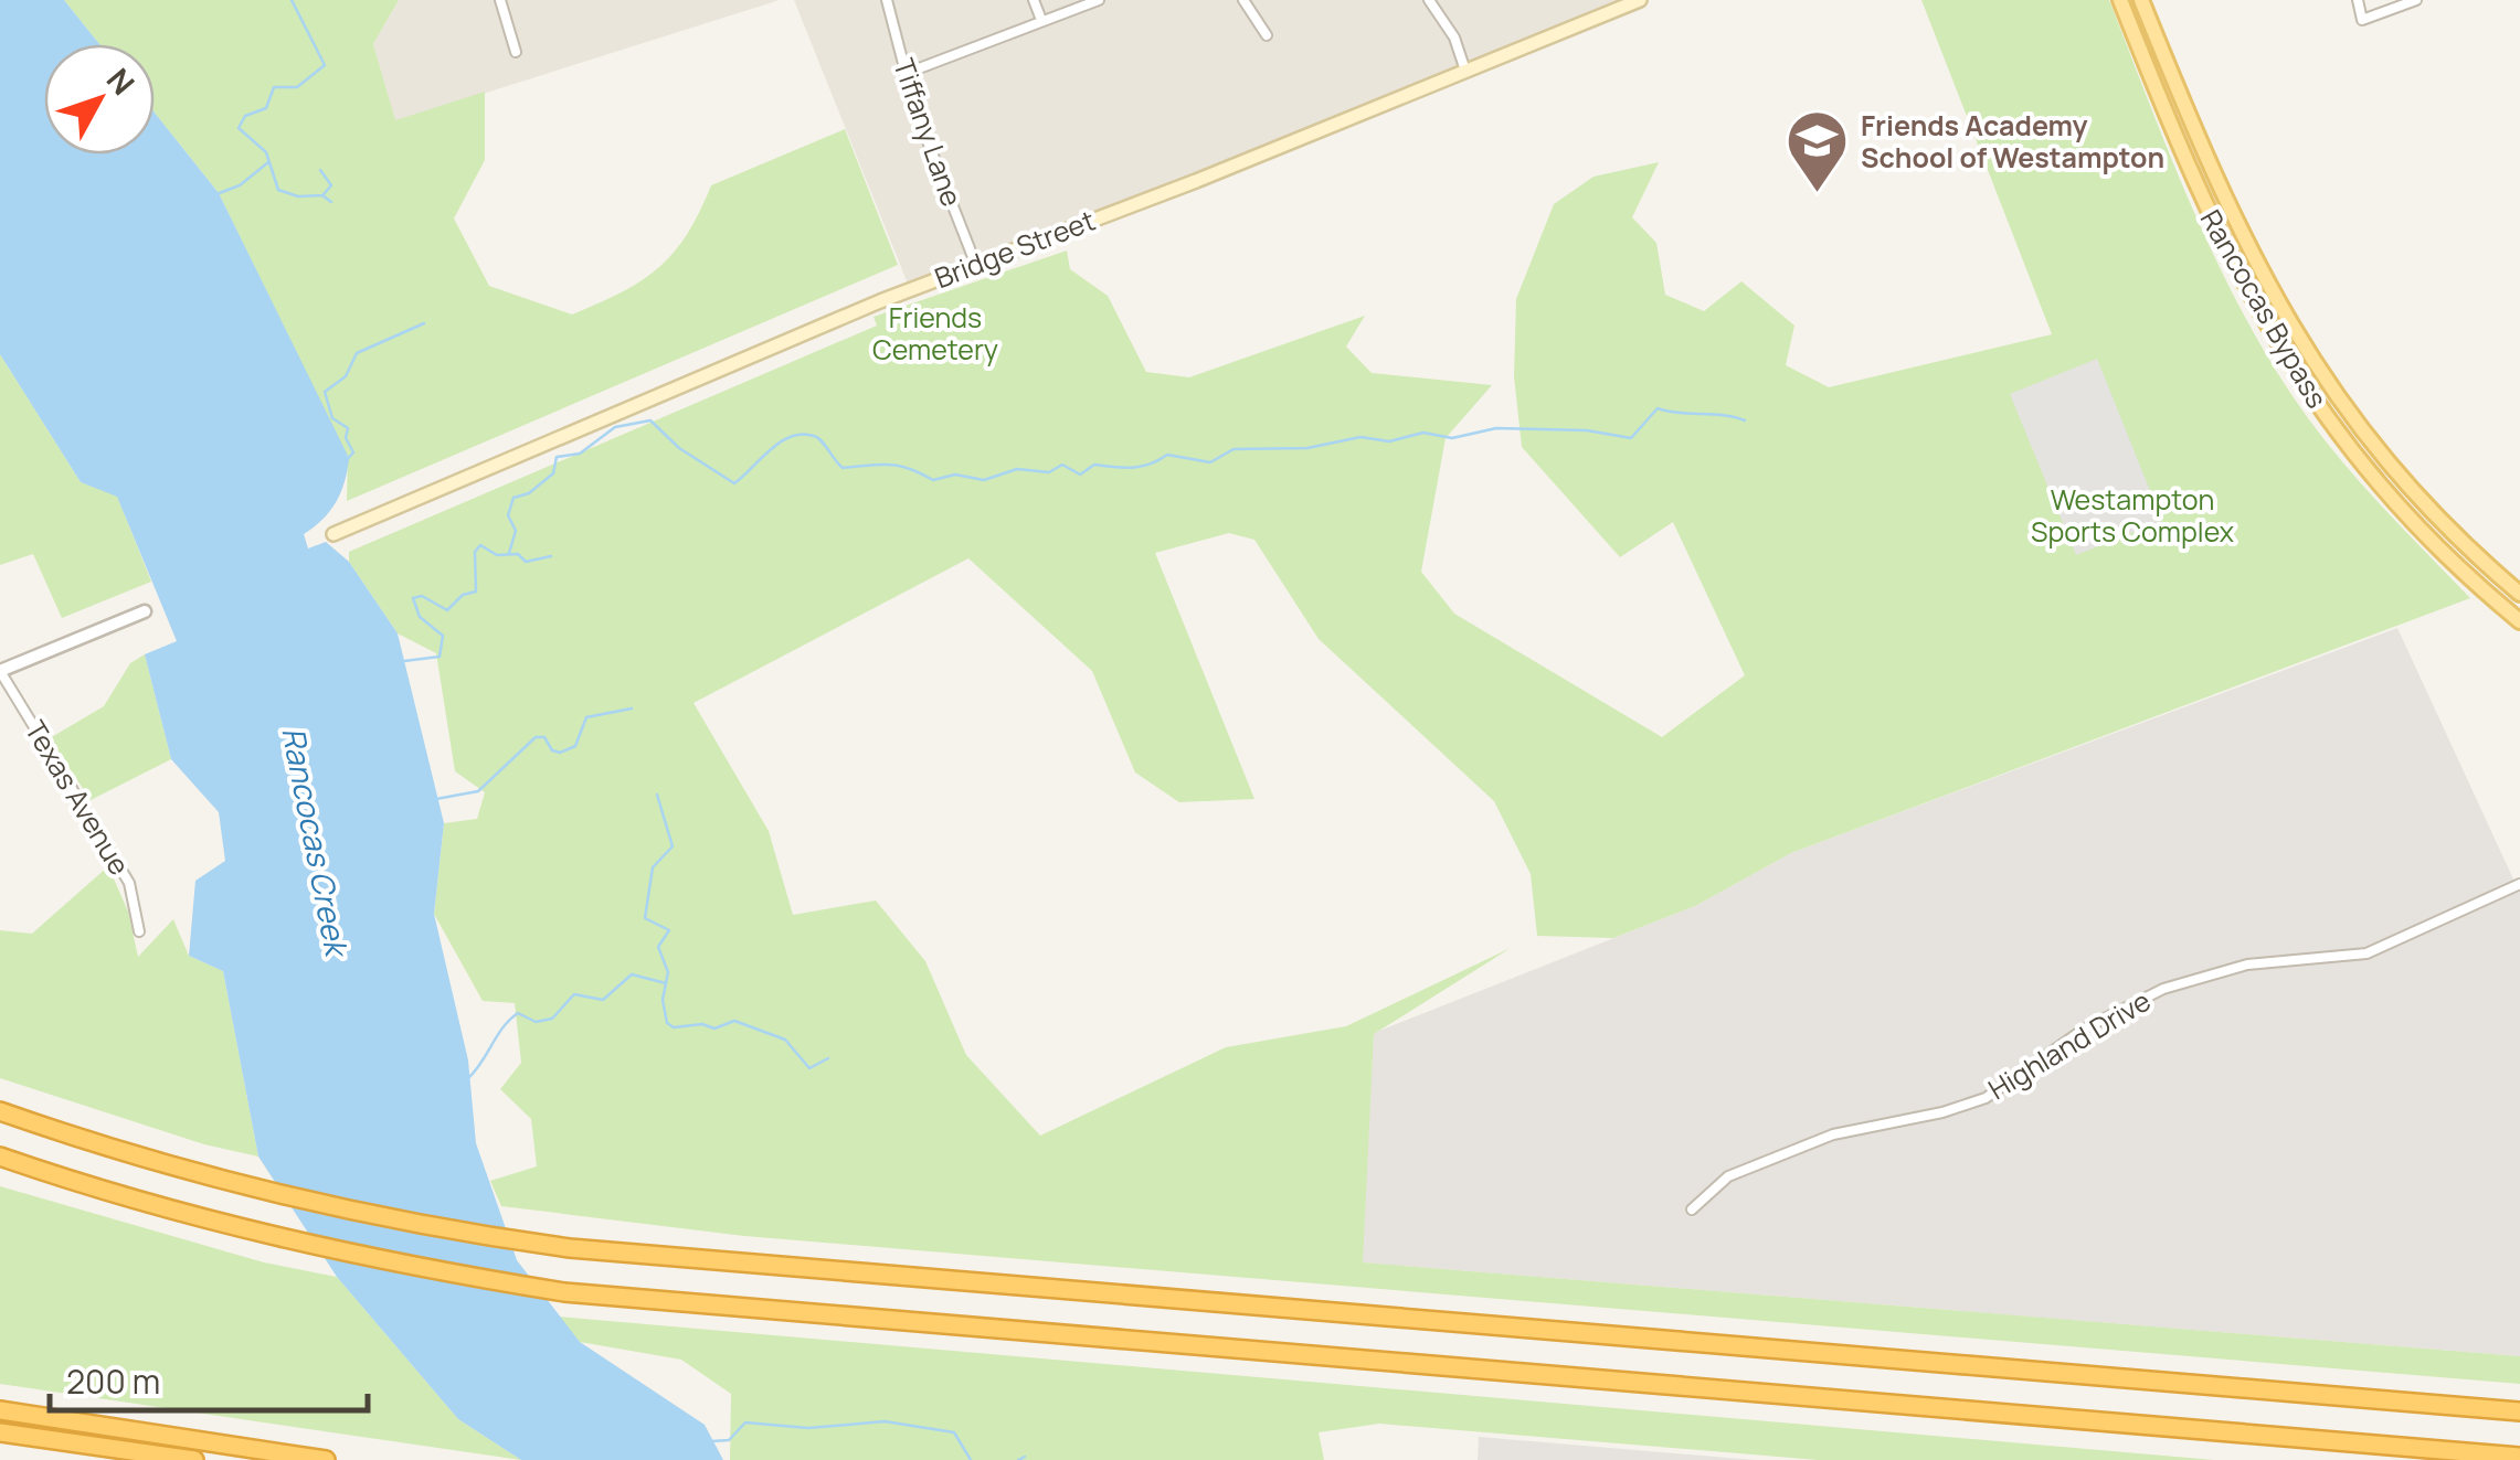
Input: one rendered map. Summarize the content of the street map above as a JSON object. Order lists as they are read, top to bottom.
{
  "streets": {
    "main road": ["Bridge Street", "Rancocas Bypass"],
    "street": ["Tiffany Lane", "Texas Avenue", "Highland Drive"]
  },
  "crossings": [
    ["Tiffany Lane", "Bridge Street"]
  ],
  "water": ["Rancocas Creek"],
  "parks": ["Friends Cemetery", "Westampton Sports Complex"],
  "places": {
    "school or university": ["Friends Academy School of Westampton"]
  },
  "scale_bar": "200 m",
  "north": "top right"
}
